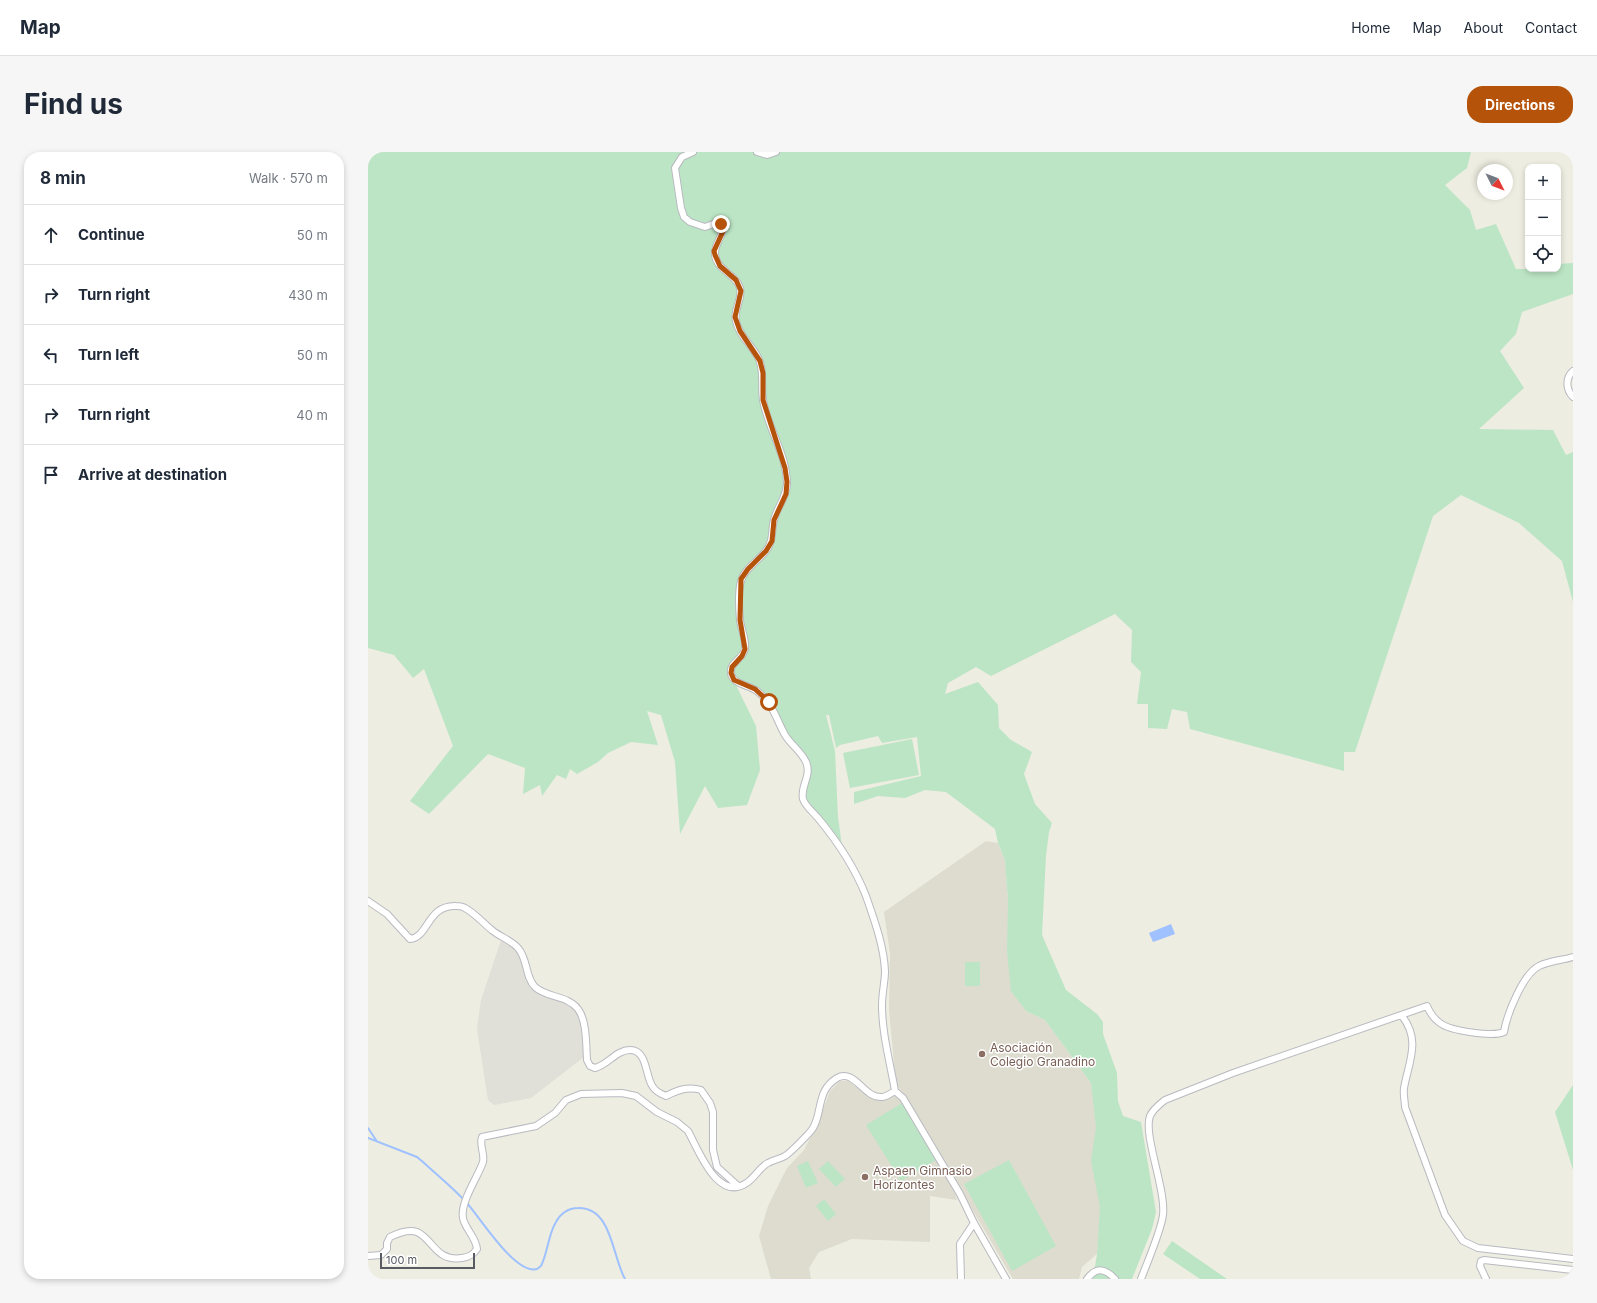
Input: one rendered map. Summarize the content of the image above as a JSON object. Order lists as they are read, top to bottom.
{
  "places": ["Asociación Colegio Granadino", "Aspaen Gimnasio Horizontes"],
  "scale_bar": "100 m",
  "north": "bottom right",
  "page": {
    "header": "Map",
    "nav": [
      "Home",
      "Map",
      "About",
      "Contact"
    ],
    "buttons": "Directions",
    "title": "Find us",
    "heading": ["8 min", "Walk · 570 m"],
    "map_buttons": ["+", "−"],
    "list": [
      ["Continue", "50 m"],
      ["Turn right", "430 m"],
      ["Turn left", "50 m"],
      ["Turn right", "40 m"],
      "Arrive at destination"
    ],
    "scale": "100 m"
  }
}
